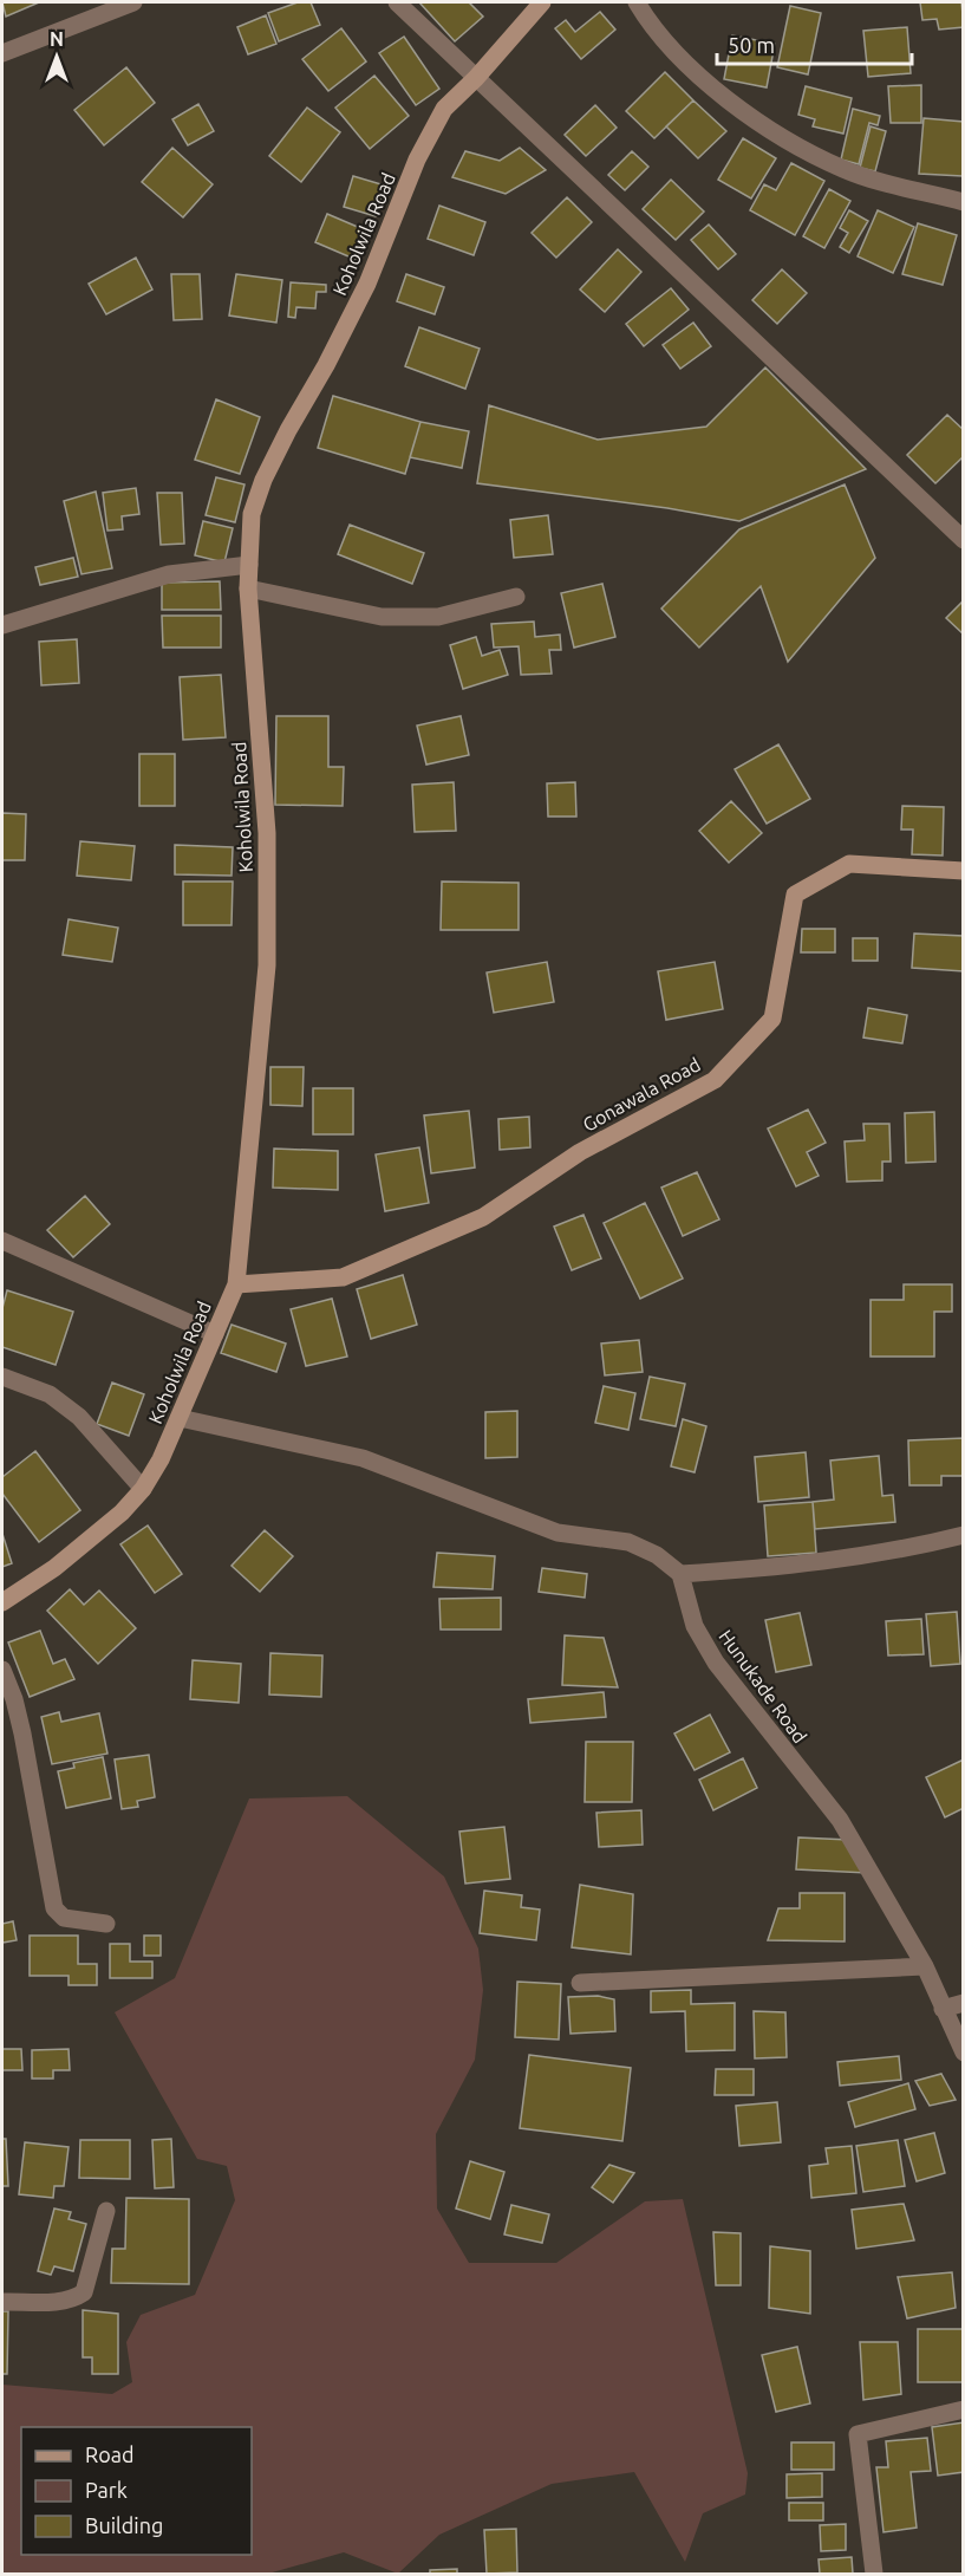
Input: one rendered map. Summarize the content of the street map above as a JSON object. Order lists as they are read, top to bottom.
{
  "streets": {
    "street": ["Koholwila Road", "Gonawala Road", "Hunukade Road"]
  },
  "crossings": [
    ["Koholwila Road", "Gonawala Road"]
  ],
  "legend": ["Road", "Park", "Building"],
  "scale_bar": "50 m",
  "north": "top"
}
